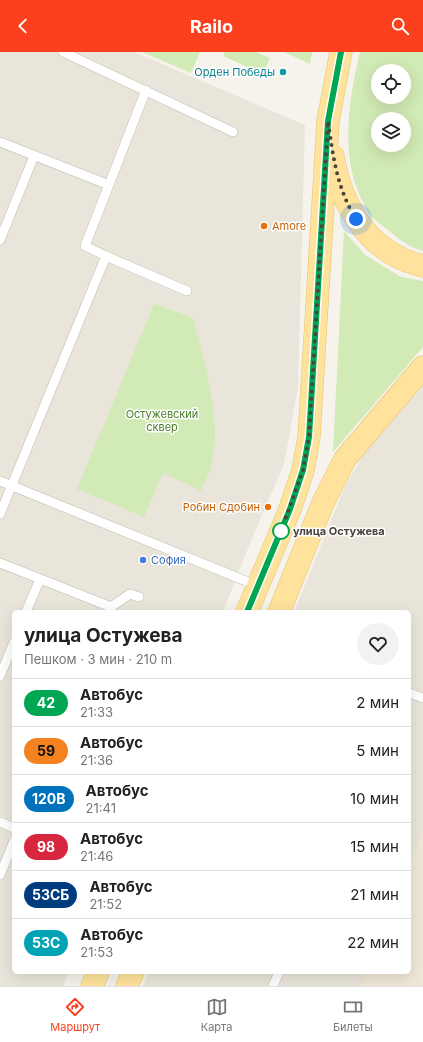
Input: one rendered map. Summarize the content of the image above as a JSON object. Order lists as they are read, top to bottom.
{
  "parks": ["Остужевский сквер"],
  "places": [
    "Орден Победы",
    "Amore",
    "Робин Сдобин",
    "улица Остужева",
    "София"
  ],
  "lines": ["bus line 42"],
  "page": {
    "header": "Railo",
    "heading": ["улица Остужева", "Пешком · 3 мин · 210 m"],
    "list": [
      {
        "mark": "42",
        "name": "Автобус",
        "note": "21:33",
        "value": "2 мин"
      },
      {
        "mark": "59",
        "name": "Автобус",
        "note": "21:36",
        "value": "5 мин"
      },
      {
        "mark": "120В",
        "name": "Автобус",
        "note": "21:41",
        "value": "10 мин"
      },
      {
        "mark": "98",
        "name": "Автобус",
        "note": "21:46",
        "value": "15 мин"
      },
      {
        "mark": "53СБ",
        "name": "Автобус",
        "note": "21:52",
        "value": "21 мин"
      },
      {
        "mark": "53С",
        "name": "Автобус",
        "note": "21:53",
        "value": "22 мин"
      }
    ],
    "tabs": ["Маршрут", "Карта", "Билеты"]
  }
}
